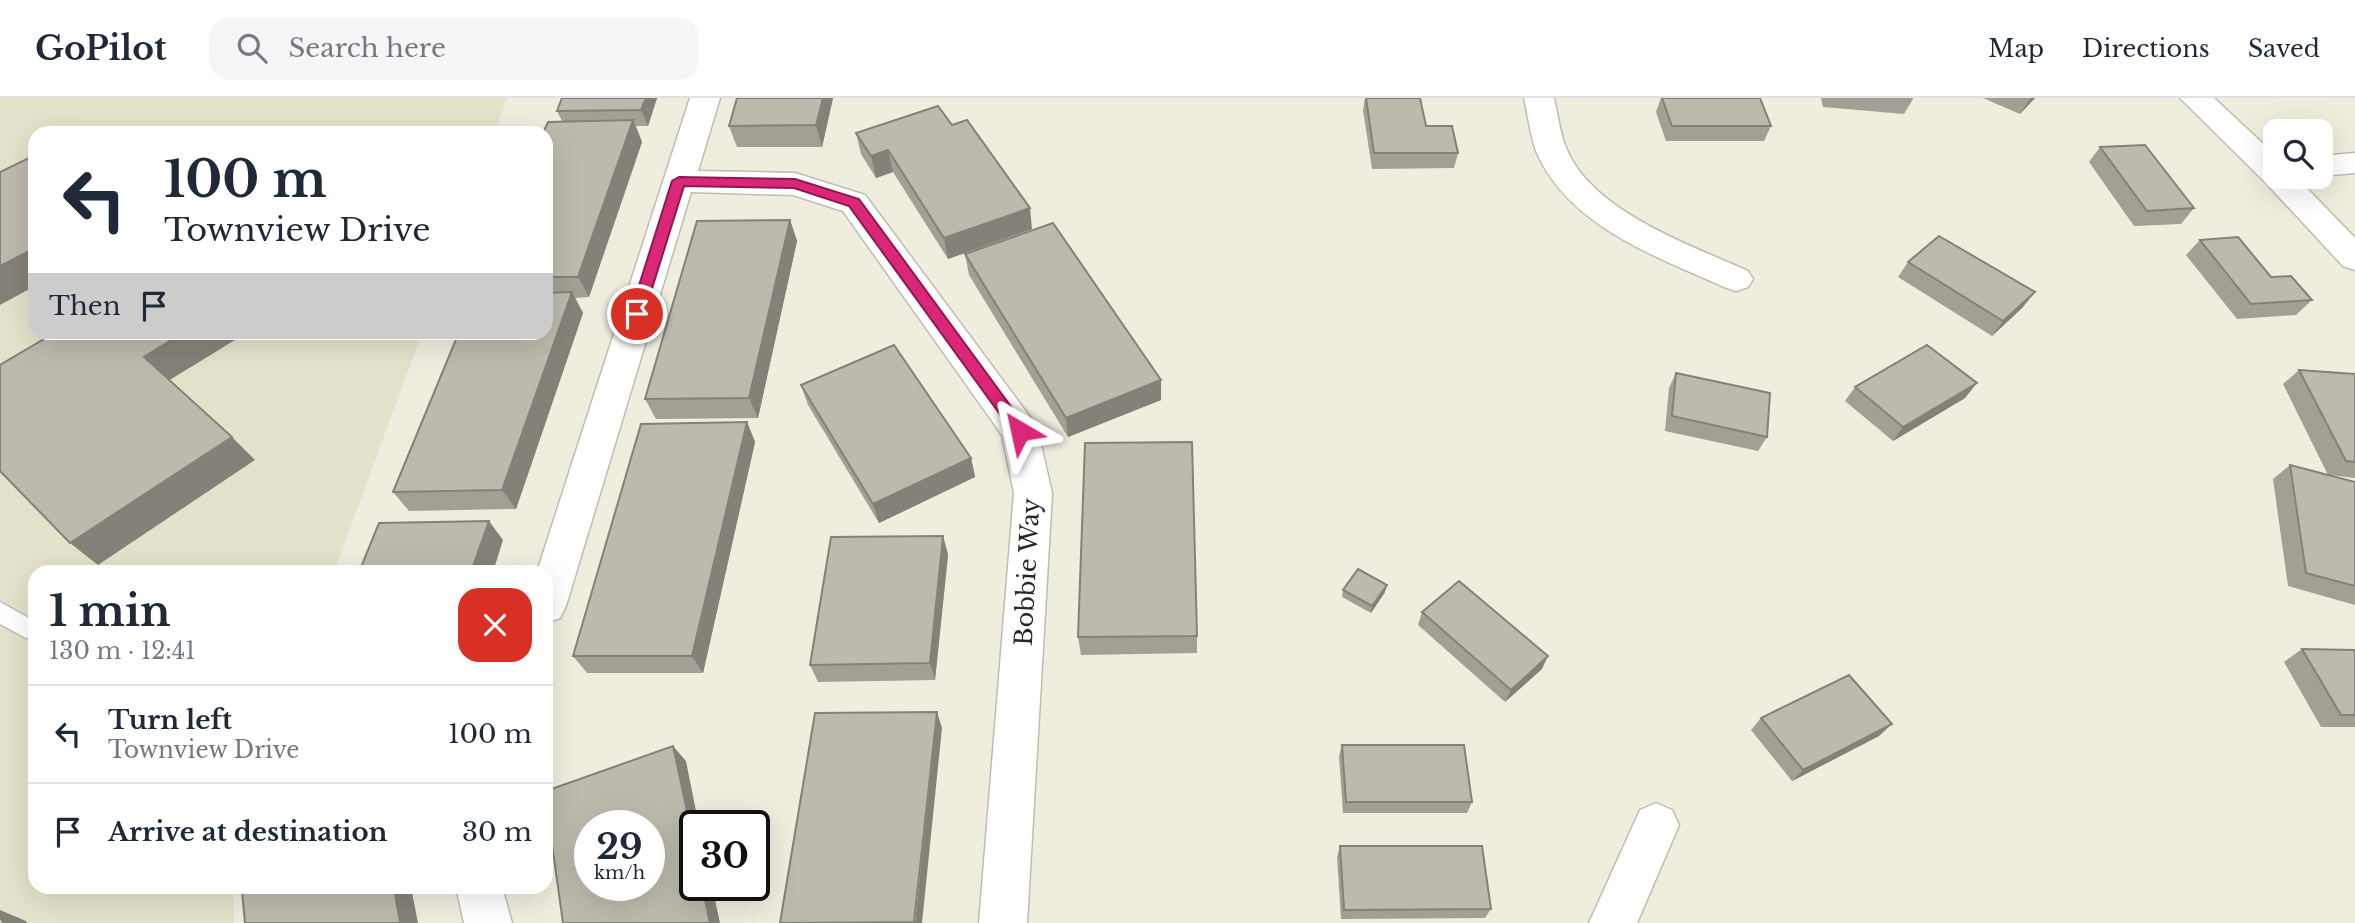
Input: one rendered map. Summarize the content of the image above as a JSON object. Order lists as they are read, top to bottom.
{
  "streets": {
    "street": ["Bobbie Way"]
  },
  "page": {
    "header": "GoPilot",
    "search": "Search here",
    "nav": ["Map", "Directions", "Saved"],
    "turn": ["100 m", "Townview Drive"],
    "then": "Then",
    "heading": ["1 min", "130 m · 12:41"],
    "list": [
      {
        "name": "Turn left",
        "note": "Townview Drive",
        "value": "100 m"
      },
      {
        "name": "Arrive at destination",
        "value": "30 m"
      }
    ],
    "speed": "29 km/h",
    "limit": "30"
  }
}
